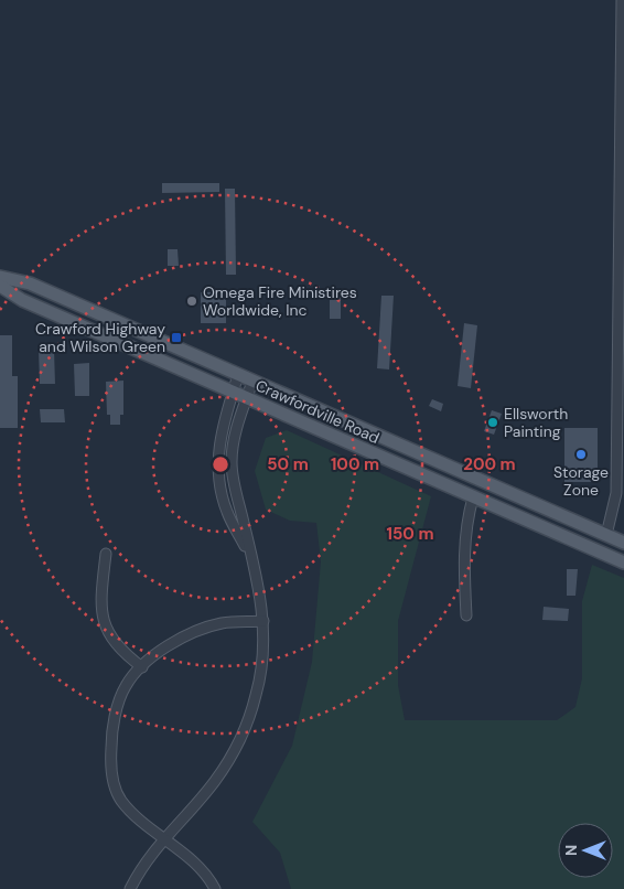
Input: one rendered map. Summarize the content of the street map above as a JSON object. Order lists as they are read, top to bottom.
{
  "streets": {
    "main road": ["Crawfordville Road"]
  },
  "places": {
    "other": ["Omega Fire Ministires Worldwide, Inc", "Ellsworth Painting", "Storage Zone"],
    "transit": ["Crawford Highway and Wilson Green"]
  },
  "north": "left",
  "rings": [
    "50 m",
    "100 m",
    "200 m",
    "150 m"
  ]
}
